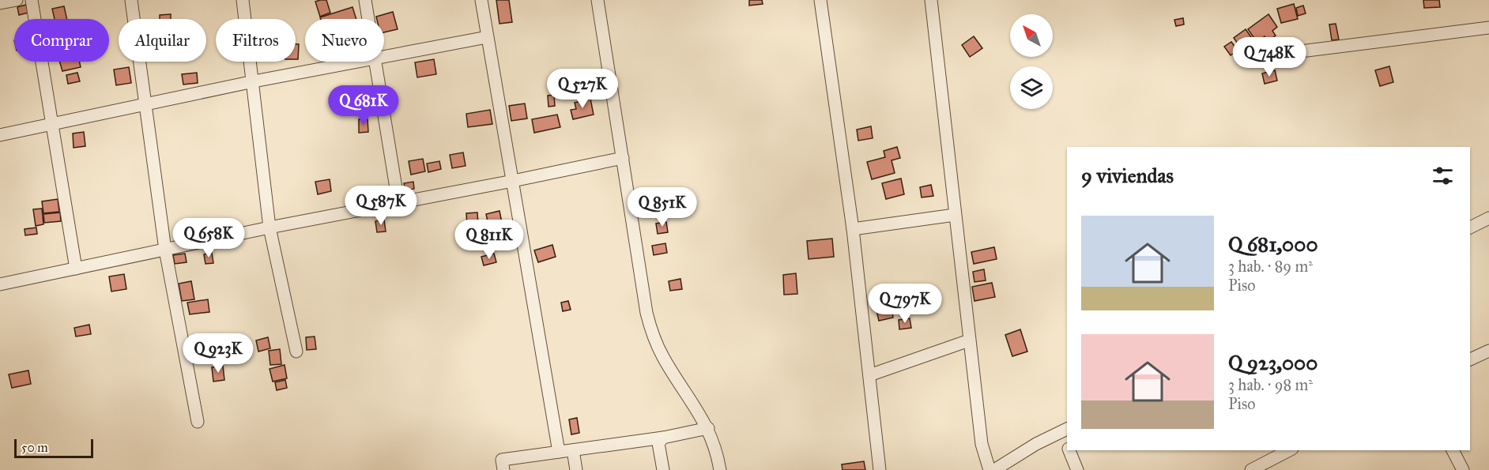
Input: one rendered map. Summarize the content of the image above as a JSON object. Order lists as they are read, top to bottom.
{
  "scale_bar": "50 m",
  "north": "top left",
  "page": {
    "chip": [
      "Comprar",
      "Alquilar",
      "Filtros",
      "Nuevo"
    ],
    "price": [
      "Q 748K",
      "Q 527K",
      "Q 681K",
      "Q 587K",
      "Q 851K",
      "Q 658K",
      "Q 811K",
      "Q 797K",
      "Q 923K"
    ],
    "heading": "9 viviendas",
    "list": [
      {
        "name": "Q 681,000",
        "note": "3 hab. · 89 m² · Piso"
      },
      {
        "name": "Q 923,000",
        "note": "3 hab. · 98 m² · Piso"
      }
    ],
    "scale": "50 m"
  }
}
